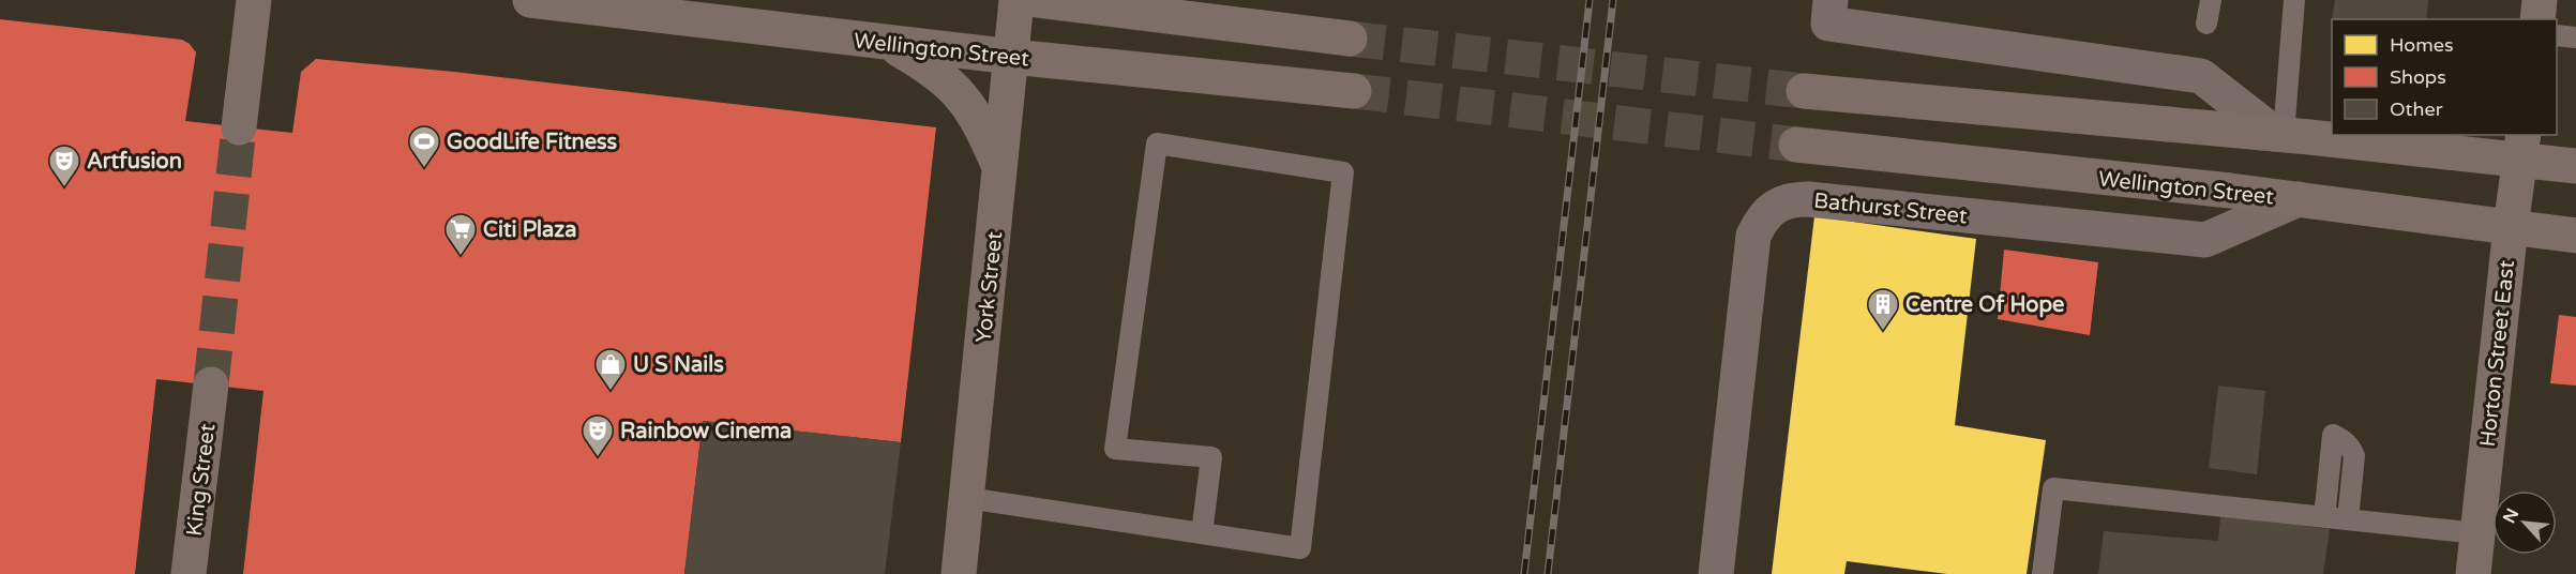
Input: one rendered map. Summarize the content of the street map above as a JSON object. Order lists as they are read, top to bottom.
{
  "streets": {
    "main road": [
      "Wellington Street",
      "York Street",
      "Horton Street East",
      "King Street"
    ],
    "street": ["Bathurst Street"]
  },
  "crossings": [
    ["Wellington Street", "Bathurst Street"],
    ["Wellington Street", "York Street"],
    ["Wellington Street", "Horton Street East"]
  ],
  "places": {
    "sports": ["GoodLife Fitness"],
    "theatre": ["Artfusion", "Rainbow Cinema"],
    "supermarket": ["Citi Plaza"],
    "building": ["Centre Of Hope"],
    "shop": ["U S Nails"]
  },
  "legend": ["Homes", "Shops", "Other"],
  "north": "top left"
}
